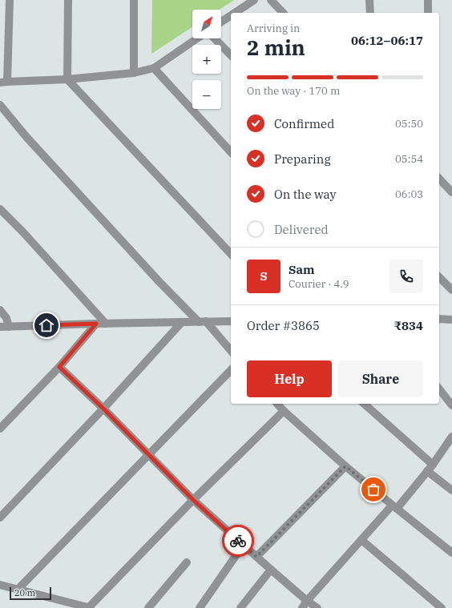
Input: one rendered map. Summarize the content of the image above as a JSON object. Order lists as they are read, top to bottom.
{
  "scale_bar": "20 m",
  "north": "top right",
  "page": {
    "map_buttons": ["+", "−"],
    "heading": ["2 min", "Arriving in", "06:12–06:17"],
    "panel": [
      "Sam",
      "Courier · 4.9",
      "Order #3865",
      "₹834"
    ],
    "bar": "On the way · 170 m",
    "list": [
      ["Confirmed", "05:50"],
      ["Preparing", "05:54"],
      ["On the way", "06:03"],
      "Delivered"
    ],
    "round": "S",
    "buttons": ["Help", "Share"],
    "scale": "20 m"
  }
}
